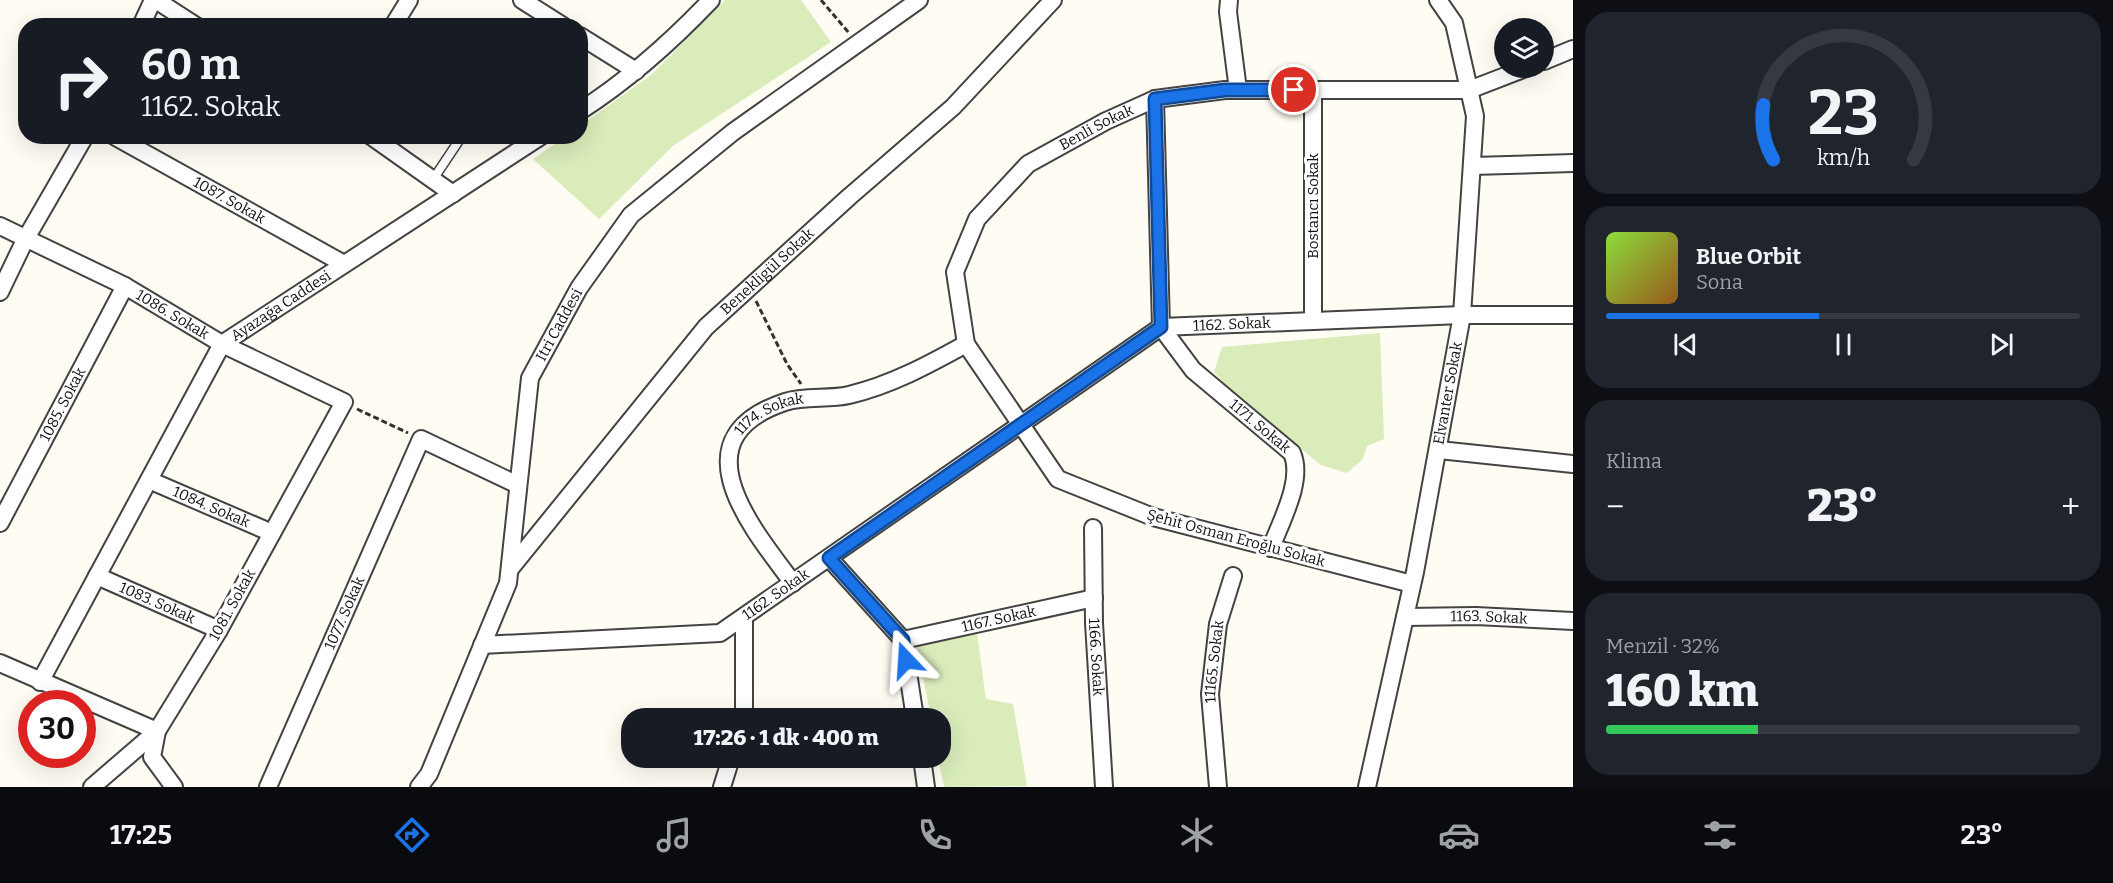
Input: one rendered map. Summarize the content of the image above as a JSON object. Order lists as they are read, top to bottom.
{
  "streets": {
    "street": [
      "Benli Sokak",
      "1087. Sokak",
      "Bostancı Sokak",
      "Benekligül Sokak",
      "Ayazağa Caddesi",
      "1086. Sokak",
      "Itri Caddesi",
      "1162. Sokak",
      "Elvanter Sokak",
      "1085. Sokak",
      "1174. Sokak",
      "1171. Sokak",
      "1084. Sokak",
      "Şehit Osman Eroğlu Sokak",
      "1083. Sokak",
      "1081. Sokak",
      "1077. Sokak",
      "1163. Sokak",
      "1167. Sokak",
      "1166. Sokak",
      "11165. Sokak"
    ]
  },
  "crossings": [
    ["Benli Sokak", "Bostancı Sokak"],
    ["Benli Sokak", "1162. Sokak"],
    ["Benli Sokak", "Elvanter Sokak"],
    ["Benli Sokak", "1174. Sokak"],
    ["Benli Sokak", "Şehit Osman Eroğlu Sokak"],
    ["1087. Sokak", "Ayazağa Caddesi"],
    ["Bostancı Sokak", "1162. Sokak"],
    ["Benekligül Sokak", "Itri Caddesi"],
    ["Ayazağa Caddesi", "1086. Sokak"],
    ["Ayazağa Caddesi", "1084. Sokak"],
    ["Ayazağa Caddesi", "1083. Sokak"],
    ["1086. Sokak", "1085. Sokak"],
    ["1086. Sokak", "1081. Sokak"],
    ["Itri Caddesi", "1162. Sokak"],
    ["1162. Sokak", "Elvanter Sokak"],
    ["1162. Sokak", "1174. Sokak"],
    ["1162. Sokak", "1171. Sokak"],
    ["1162. Sokak", "Şehit Osman Eroğlu Sokak"],
    ["Elvanter Sokak", "Şehit Osman Eroğlu Sokak"],
    ["Elvanter Sokak", "1163. Sokak"],
    ["1171. Sokak", "Şehit Osman Eroğlu Sokak"],
    ["1084. Sokak", "1081. Sokak"],
    ["1083. Sokak", "1081. Sokak"],
    ["1167. Sokak", "1166. Sokak"]
  ],
  "page": {
    "turn": ["60 m", "1162. Sokak"],
    "song": ["Blue Orbit", "Sona"],
    "tile": [
      "Klima",
      ["Menzil · 32%", "160 km"]
    ],
    "heat": ["−", "23°", "+"],
    "limit": "30",
    "trip": "17:26 · 1 dk · 400 m",
    "tabs": ["17:25", "23°"],
    "gauge": ["23", "km/h"]
  }
}
